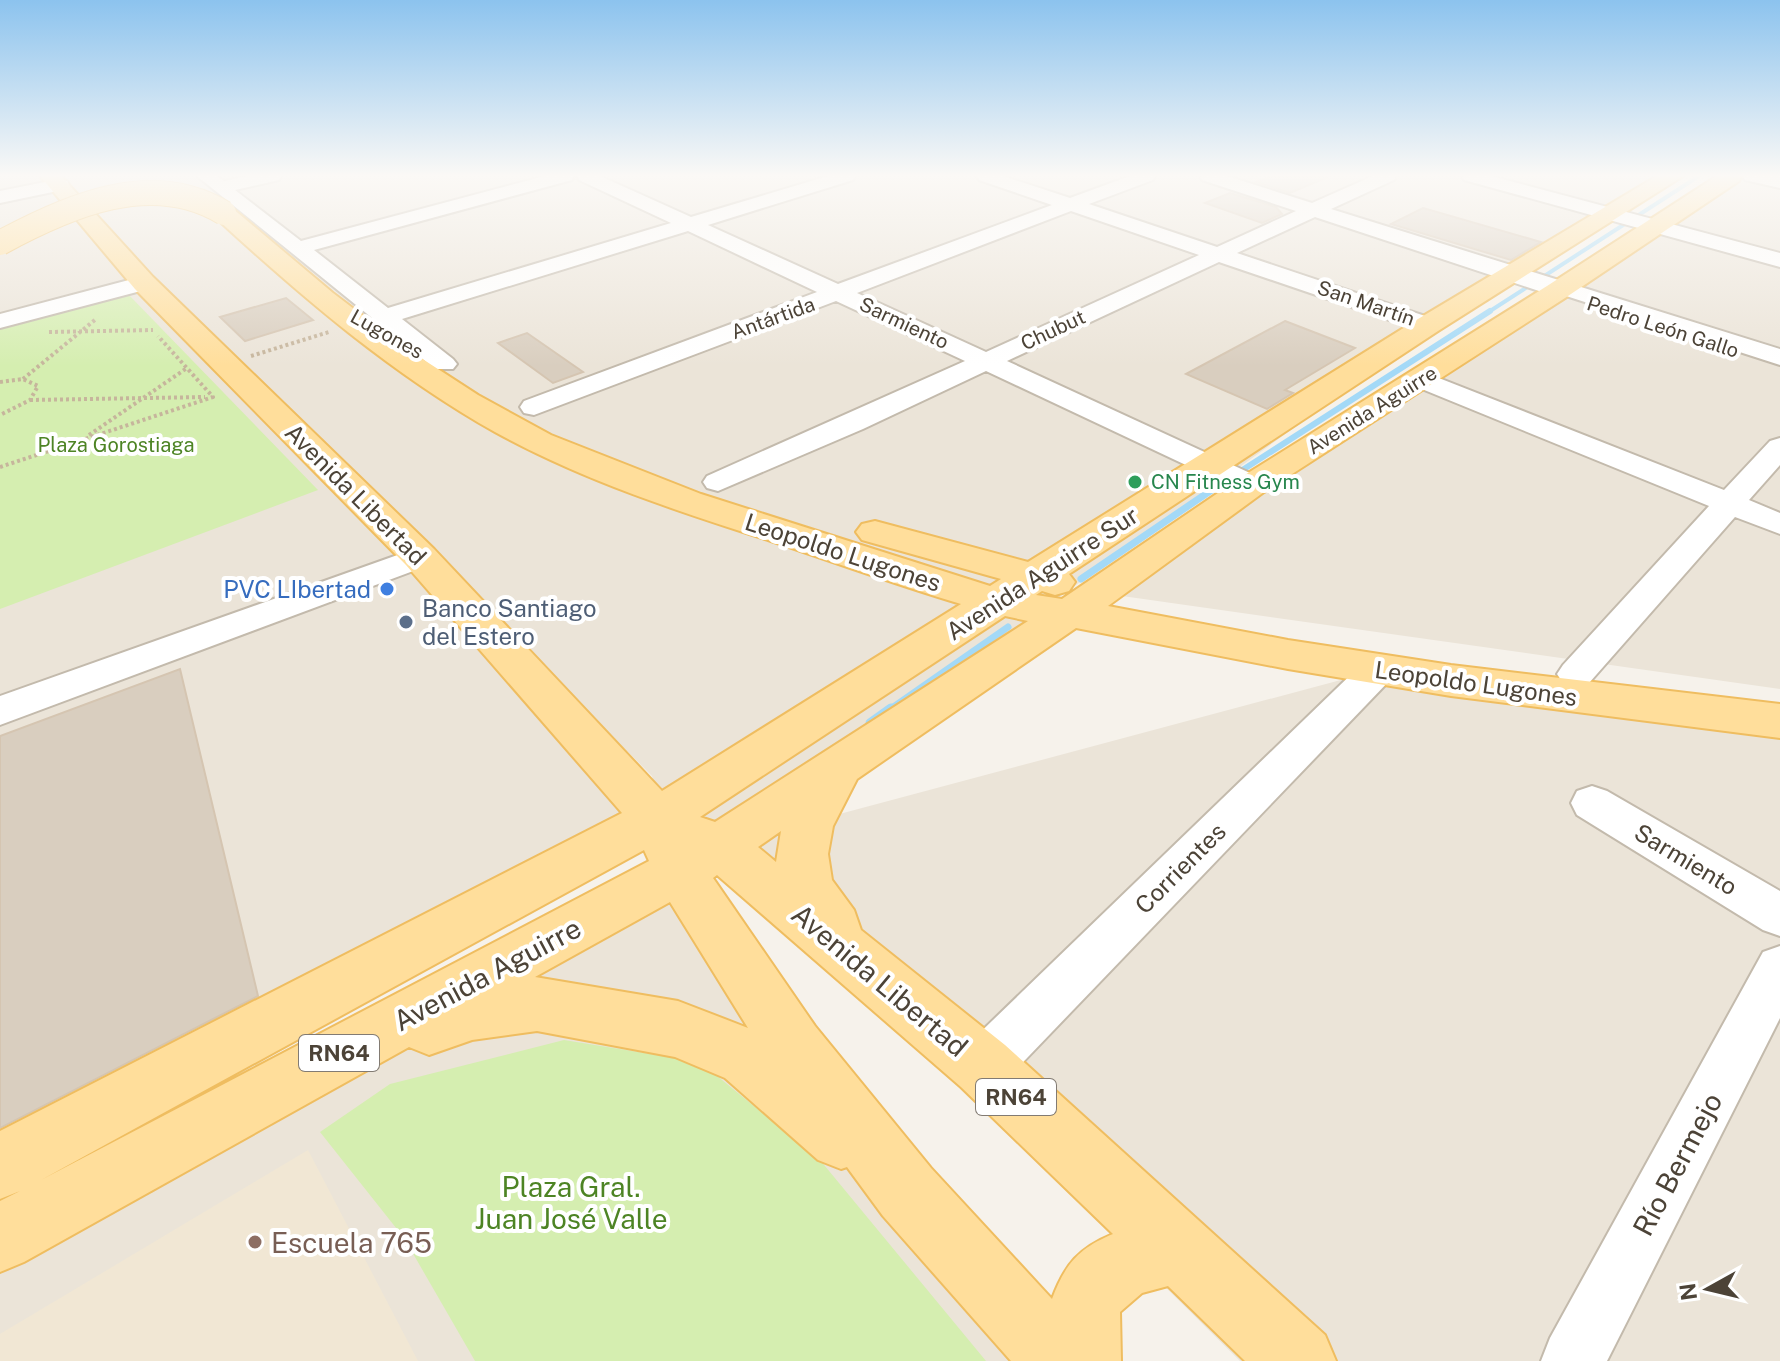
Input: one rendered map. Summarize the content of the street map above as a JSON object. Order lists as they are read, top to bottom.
{
  "streets": {
    "main road": [
      "Lugones",
      "Avenida Aguirre",
      "Avenida Libertad",
      "Leopoldo Lugones",
      "Avenida Aguirre Sur",
      "RN64"
    ],
    "street": [
      "San Martín",
      "Antártida",
      "Sarmiento",
      "Pedro León Gallo",
      "Chubut",
      "Corrientes",
      "Río Bermejo"
    ]
  },
  "crossings": [
    ["San Martín", "Chubut"],
    ["San Martín", "Avenida Aguirre Sur"],
    ["Antártida", "Sarmiento"],
    ["Antártida", "Leopoldo Lugones"],
    ["Sarmiento", "Chubut"],
    ["Sarmiento", "Avenida Aguirre"],
    ["Sarmiento", "Avenida Aguirre Sur"],
    ["Pedro León Gallo", "Avenida Aguirre"],
    ["Pedro León Gallo", "Avenida Aguirre Sur"],
    ["Chubut", "Leopoldo Lugones"],
    ["Lugones", "Leopoldo Lugones"],
    ["Avenida Aguirre", "Avenida Libertad"],
    ["Avenida Aguirre", "Leopoldo Lugones"],
    ["Avenida Aguirre", "Avenida Aguirre Sur"],
    ["Avenida Aguirre", "RN64"],
    ["Avenida Libertad", "Avenida Aguirre Sur"],
    ["Avenida Libertad", "Corrientes"],
    ["Avenida Libertad", "RN64"],
    ["Leopoldo Lugones", "Avenida Aguirre Sur"],
    ["Leopoldo Lugones", "Corrientes"],
    ["Avenida Aguirre Sur", "RN64"]
  ],
  "parks": ["Plaza Gorostiaga", "Plaza Gral. Juan José Valle"],
  "places": [
    "CN Fitness Gym",
    "PVC LIbertad",
    "Banco Santiago del Estero",
    "Escuela 765"
  ],
  "north": "left"
}
